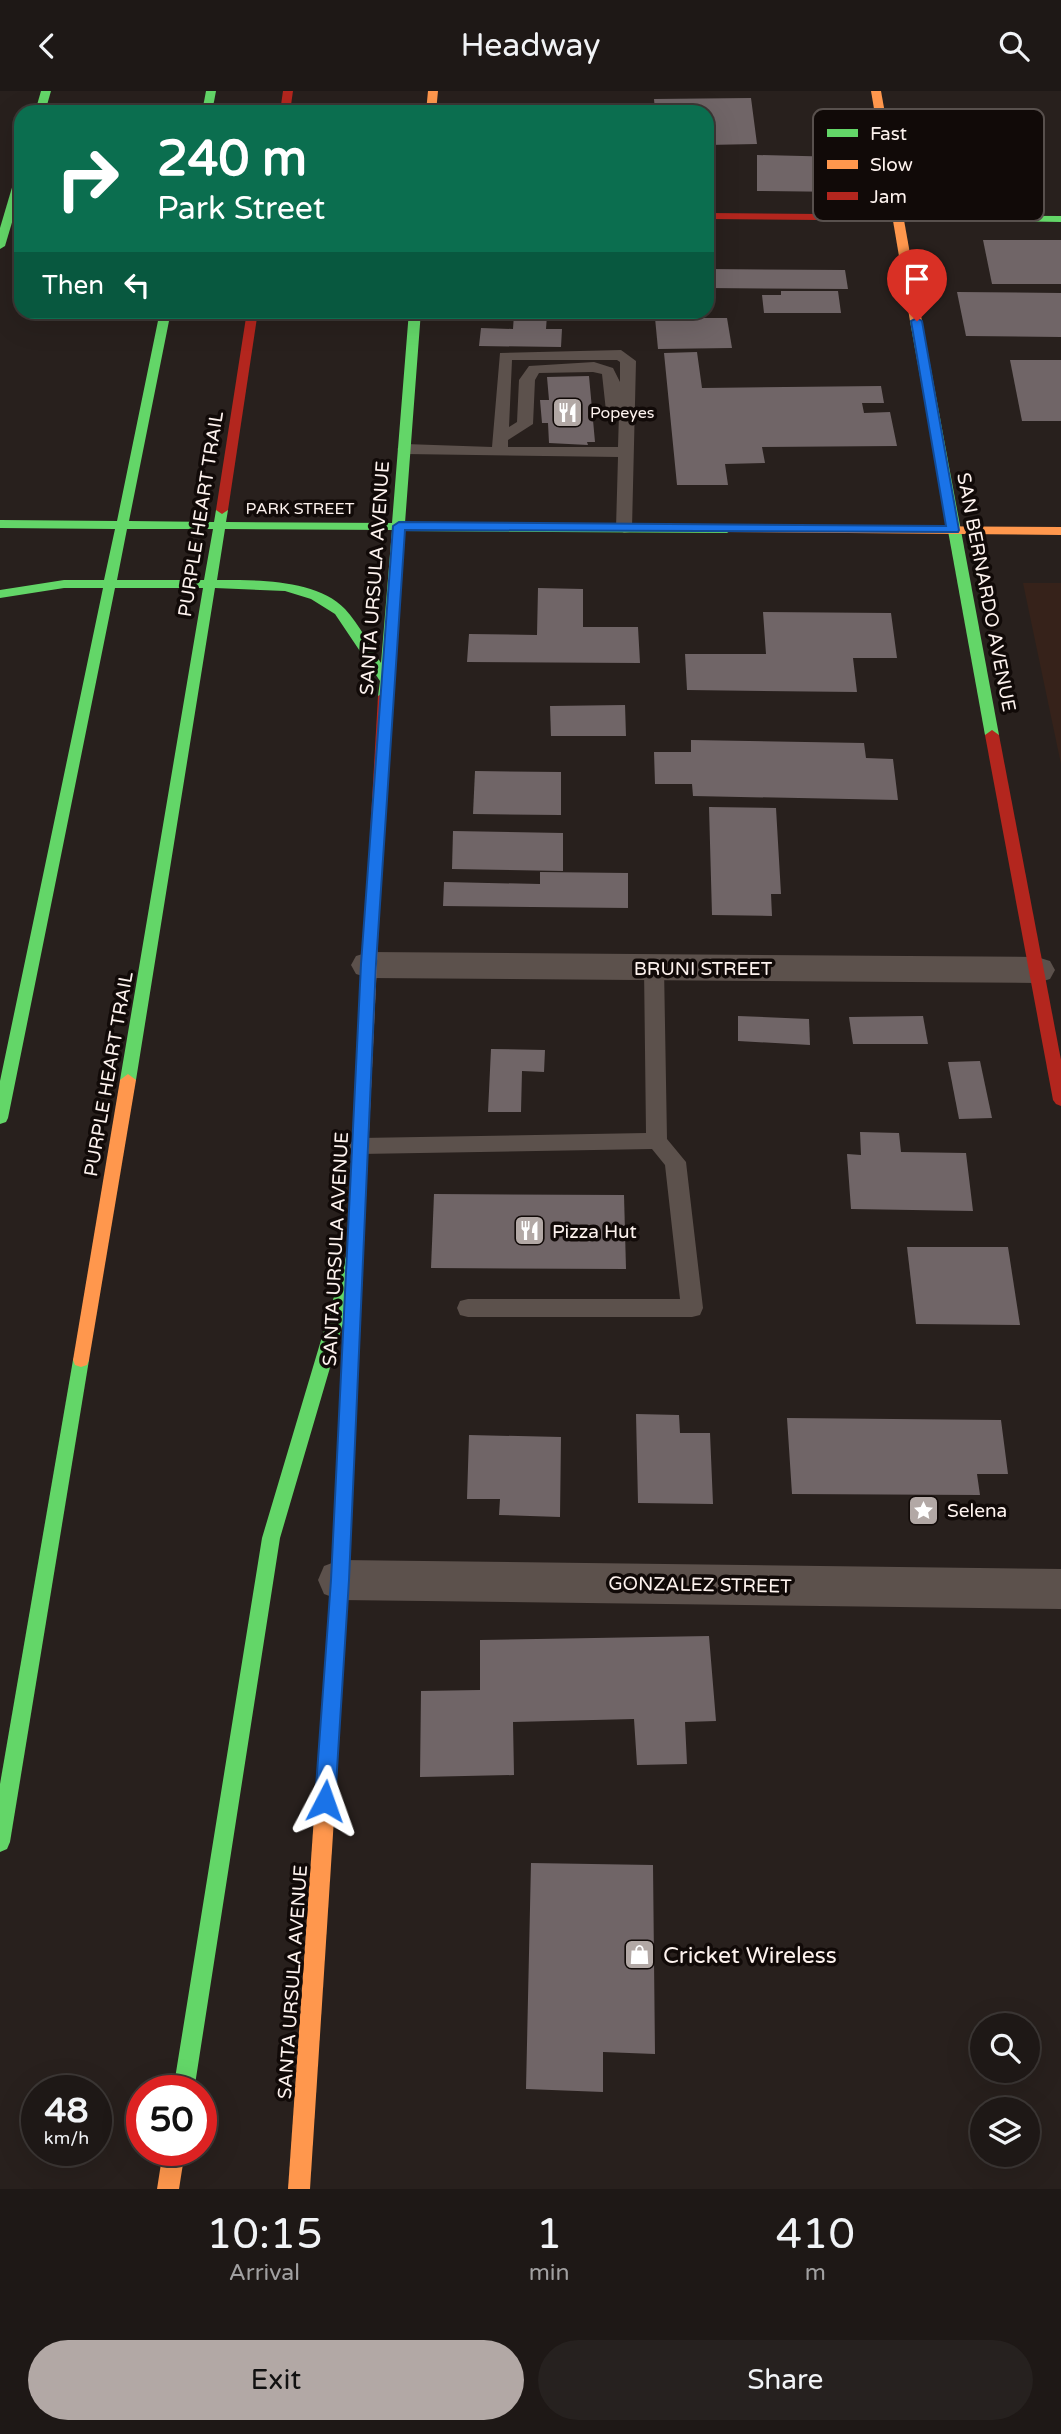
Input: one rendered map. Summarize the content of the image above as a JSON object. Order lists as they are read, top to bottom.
{
  "streets": {
    "main road": [
      "PARK STREET",
      "PURPLE HEART TRAIL",
      "SANTA URSULA AVENUE",
      "SAN BERNARDO AVENUE"
    ],
    "street": ["BRUNI STREET", "GONZALEZ STREET"]
  },
  "crossings": [
    ["PARK STREET", "SANTA URSULA AVENUE"],
    ["PARK STREET", "SAN BERNARDO AVENUE"],
    ["SANTA URSULA AVENUE", "BRUNI STREET"],
    ["SANTA URSULA AVENUE", "GONZALEZ STREET"],
    ["SAN BERNARDO AVENUE", "BRUNI STREET"]
  ],
  "places": {
    "restaurant": ["Popeyes", "Pizza Hut"],
    "place": ["Selena"],
    "shop": ["Cricket Wireless"]
  },
  "legend": ["Fast", "Slow", "Jam"],
  "page": {
    "header": "Headway",
    "turn": ["240 m", "Park Street"],
    "then": "Then",
    "speed": "48 km/h",
    "limit": "50",
    "eta": [
      "10:15",
      "Arrival",
      "1",
      "min",
      "410",
      "m"
    ],
    "buttons": ["Exit", "Share"]
  }
}
